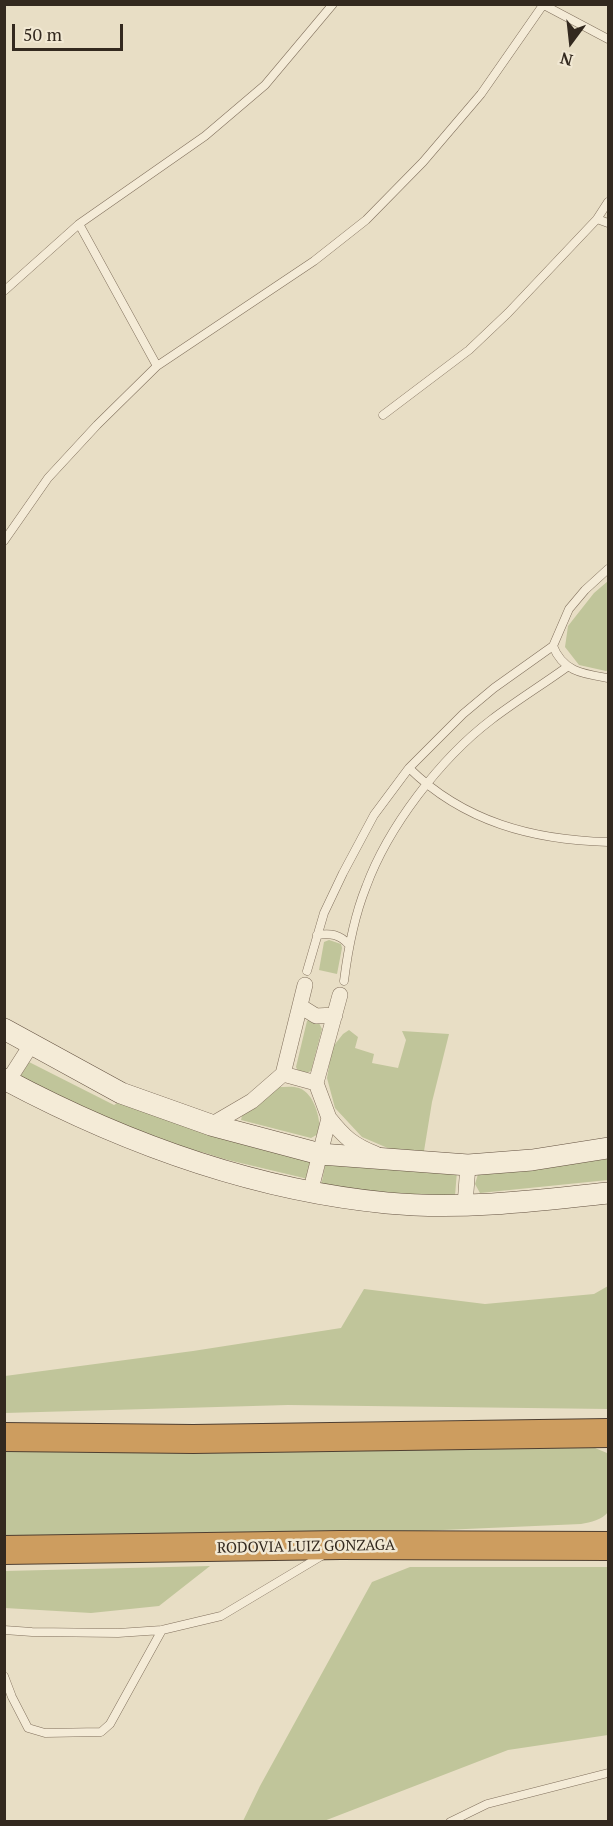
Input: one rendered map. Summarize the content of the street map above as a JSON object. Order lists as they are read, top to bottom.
{
  "streets": {
    "highway": ["RODOVIA LUIZ GONZAGA"]
  },
  "scale_bar": "50 m",
  "north": "bottom"
}
